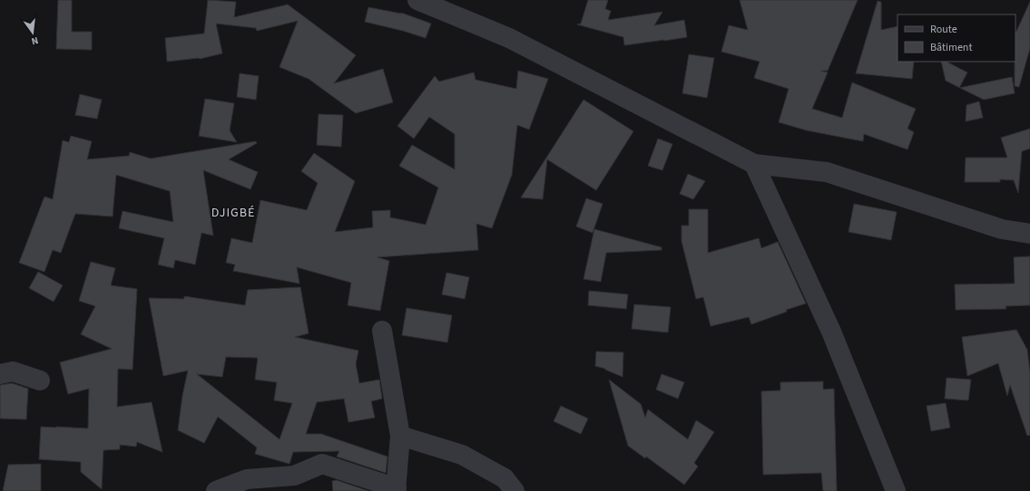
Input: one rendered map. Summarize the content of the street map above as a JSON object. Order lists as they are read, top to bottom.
{
  "districts": ["DJIGBÉ"],
  "legend": ["Route", "Bâtiment"],
  "north": "bottom"
}
